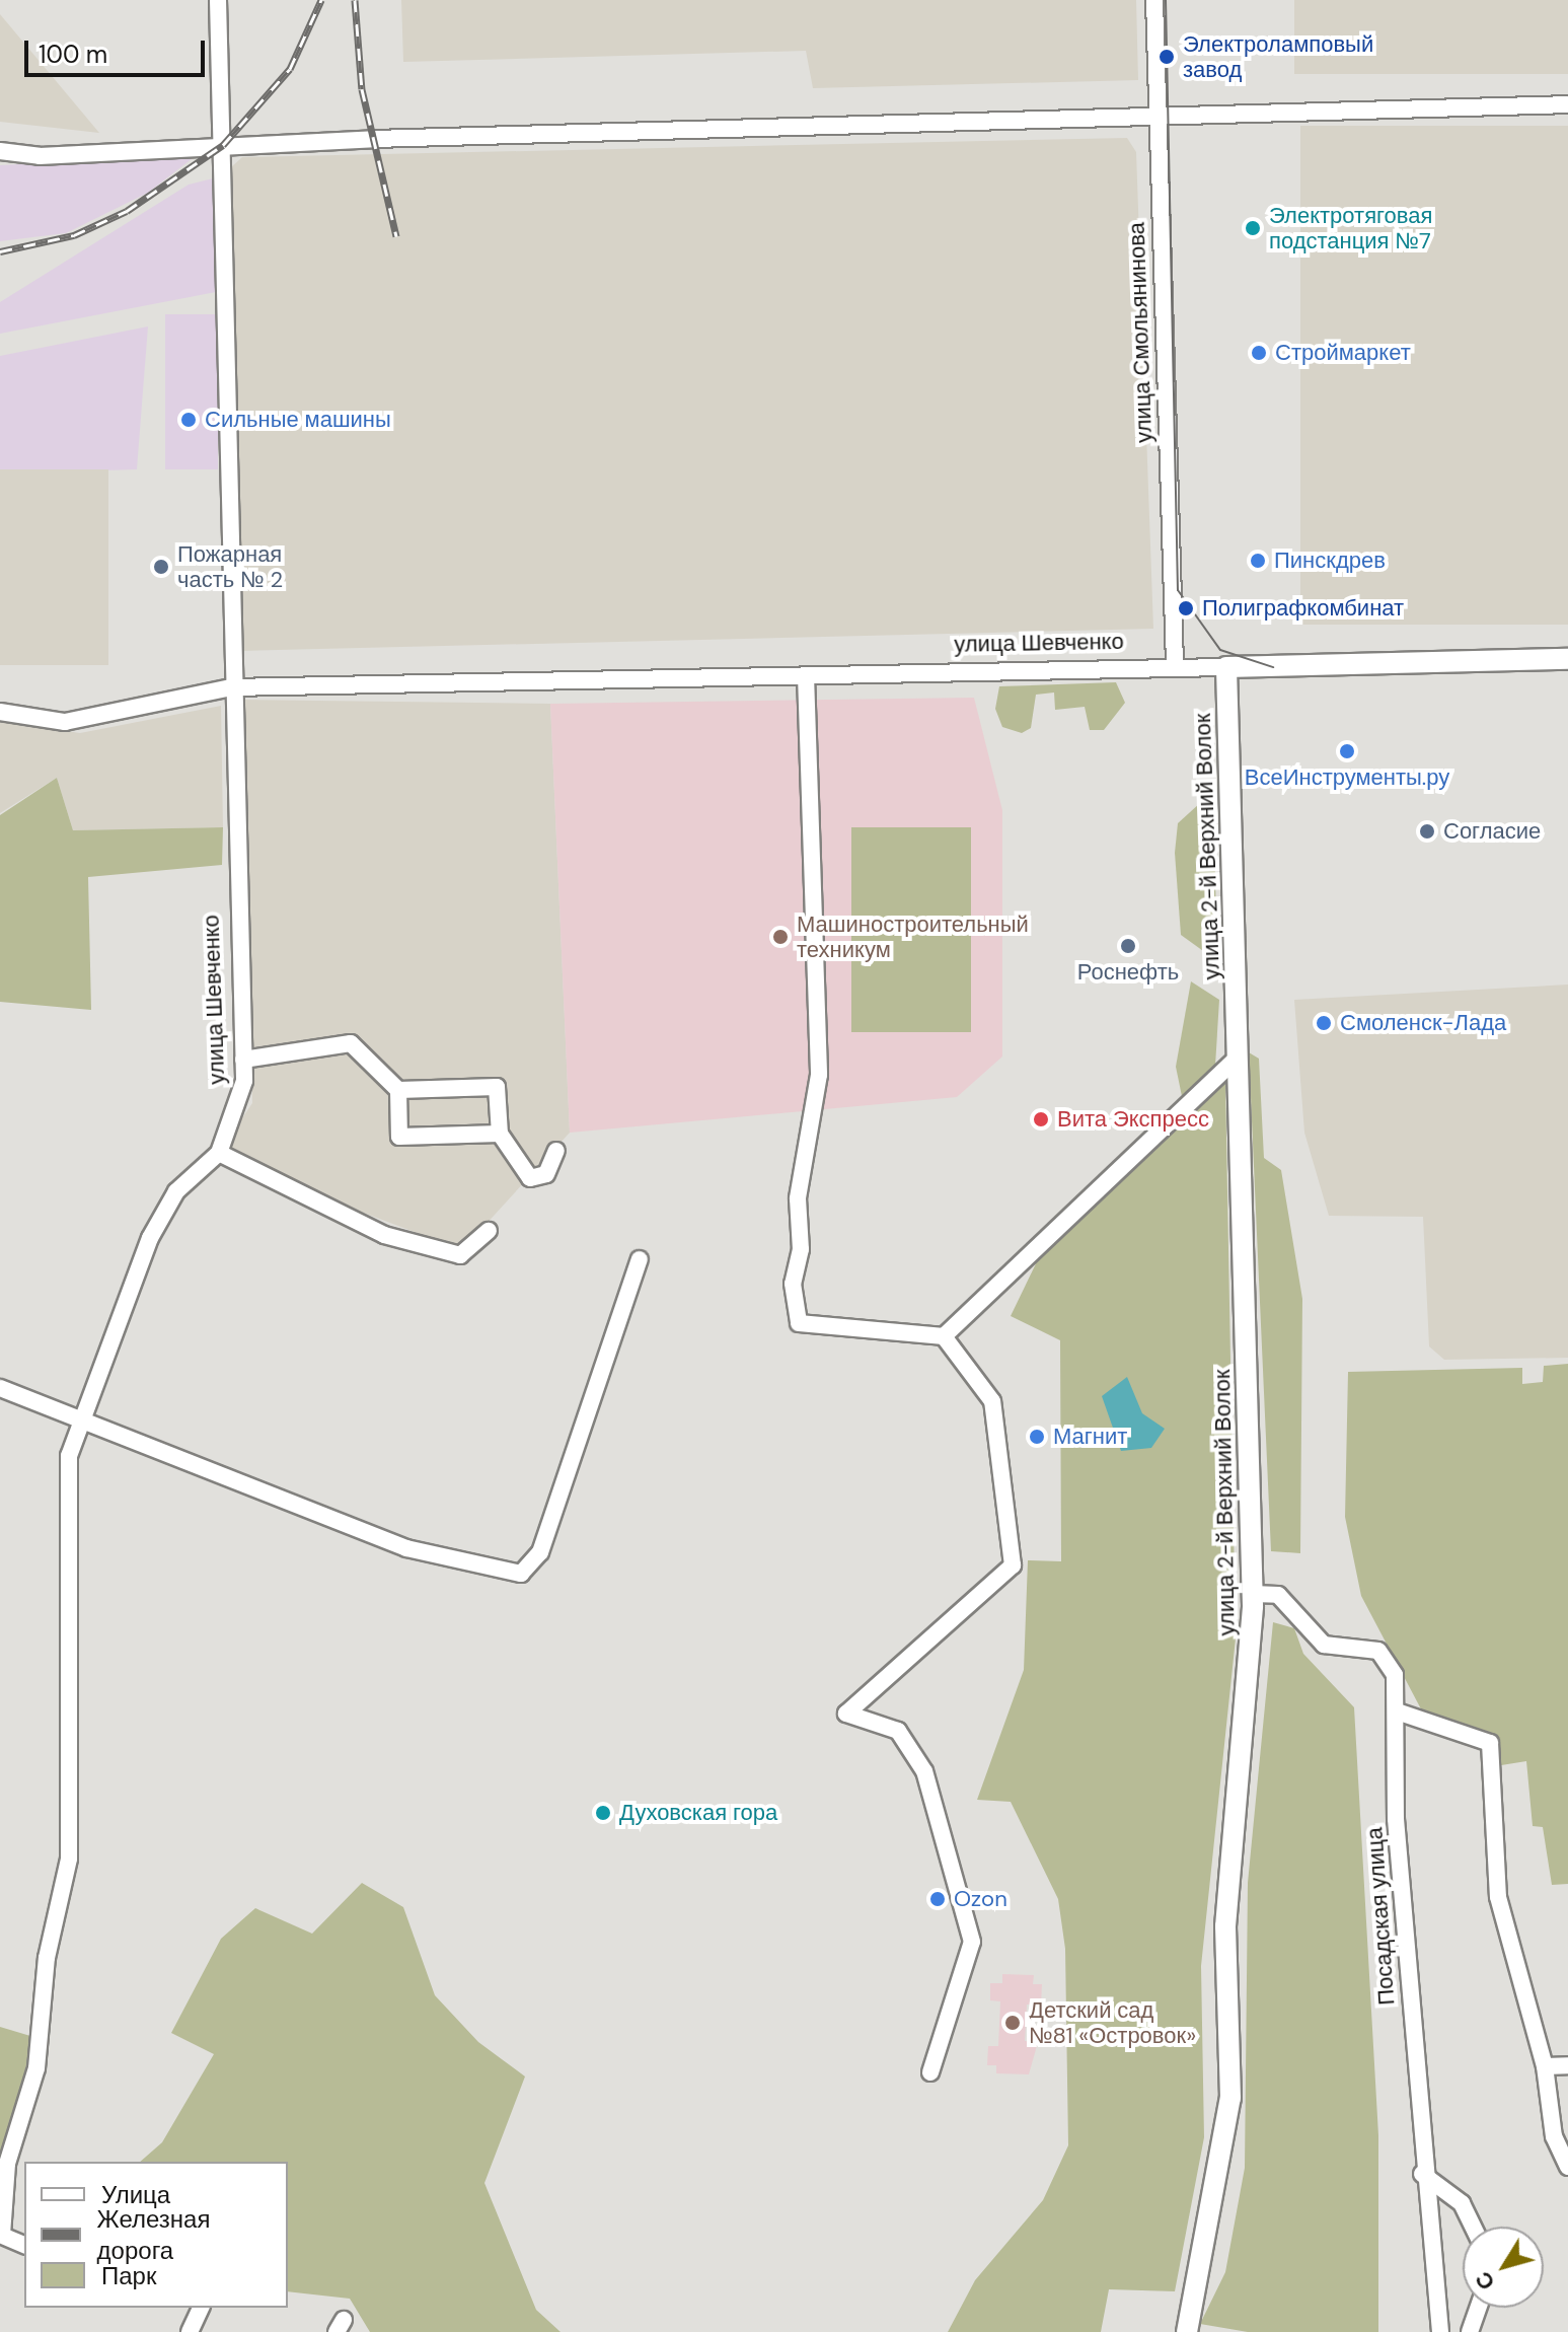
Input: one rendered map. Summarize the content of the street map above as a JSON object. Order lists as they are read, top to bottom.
{
  "streets": {
    "main road": ["улица Шевченко", "улица 2-й Верхний Волок"],
    "street": ["улица Смольянинова", "Посадская улица"]
  },
  "crossings": [
    ["улица Смольянинова", "улица Шевченко"],
    ["улица Шевченко", "улица 2-й Верхний Волок"],
    ["улица 2-й Верхний Волок", "Посадская улица"]
  ],
  "places": [
    "Электроламповый завод",
    "Электротяговая подстанция №7",
    "Строймаркет",
    "Сильные машины",
    "Пинскдрев",
    "Пожарная часть № 2",
    "Полиграфкомбинат",
    "ВсеИнструменты.ру",
    "Согласие",
    "Машиностроительный техникум",
    "Роснефть",
    "Смоленск-Лада",
    "Вита Экспресс",
    "Магнит",
    "Духовская гора",
    "Ozon",
    "Детский сад №81 «Островок»"
  ],
  "legend": ["Улица", "Железная дорога", "Парк"],
  "scale_bar": "100 m",
  "north": "bottom left"
}
